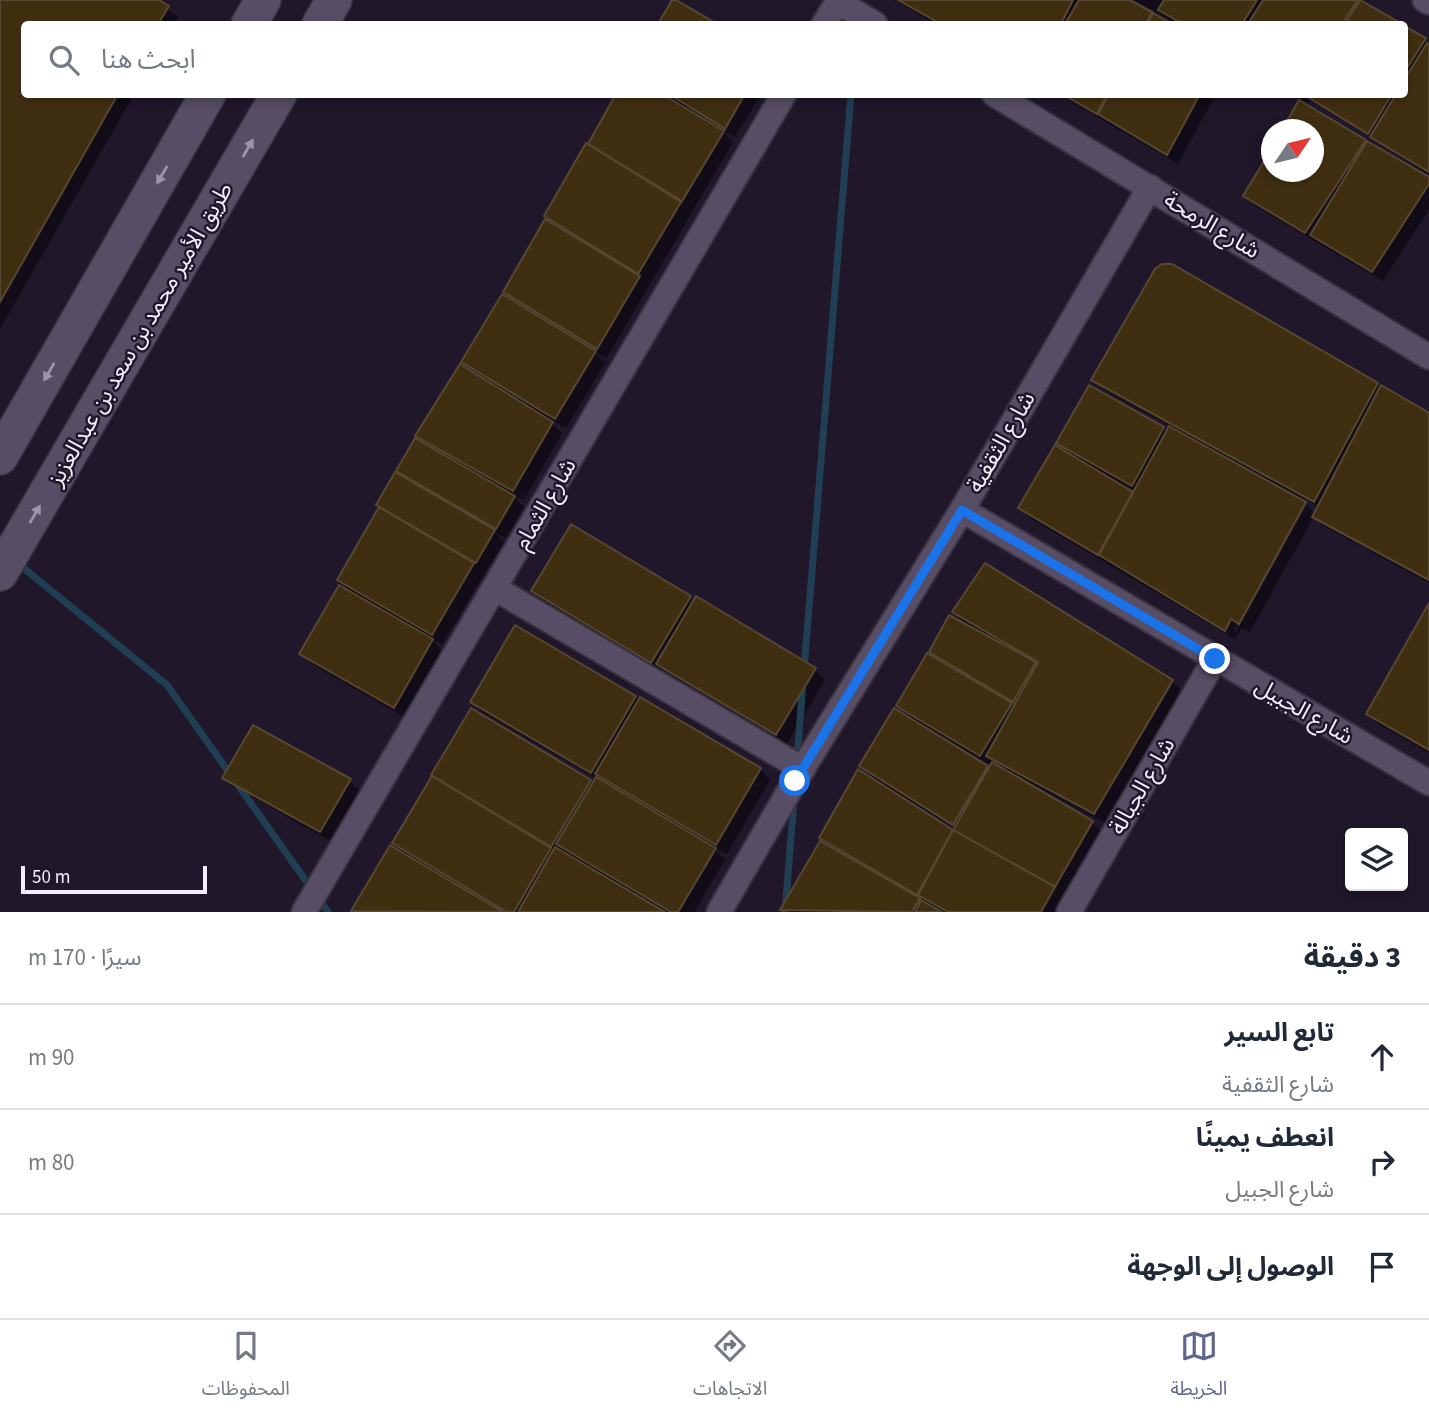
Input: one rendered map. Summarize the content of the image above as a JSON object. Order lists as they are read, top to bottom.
{
  "streets": {
    "main road": ["طريق الأمير محمد بن سعد بن عبدالعزيز"],
    "street": [
      "شارع الرمحة",
      "شارع الثقفية",
      "شارع الثمام",
      "شارع الجبيل",
      "شارع الجبالة"
    ]
  },
  "crossings": [
    ["شارع الرمحة", "شارع الثقفية"],
    ["شارع الثقفية", "شارع الجبيل"],
    ["شارع الجبيل", "شارع الجبالة"]
  ],
  "scale_bar": "50 m",
  "north": "top right",
  "page": {
    "search": "ابحث هنا",
    "scale": "50 m",
    "heading": ["3 دقيقة", "سيرًا · 170 m"],
    "list": [
      ["تابع السير", "شارع الثقفية", "90 m"],
      ["انعطف يمينًا", "شارع الجبيل", "80 m"],
      "الوصول إلى الوجهة"
    ],
    "nav": ["الخريطة", "الاتجاهات", "المحفوظات"]
  }
}
